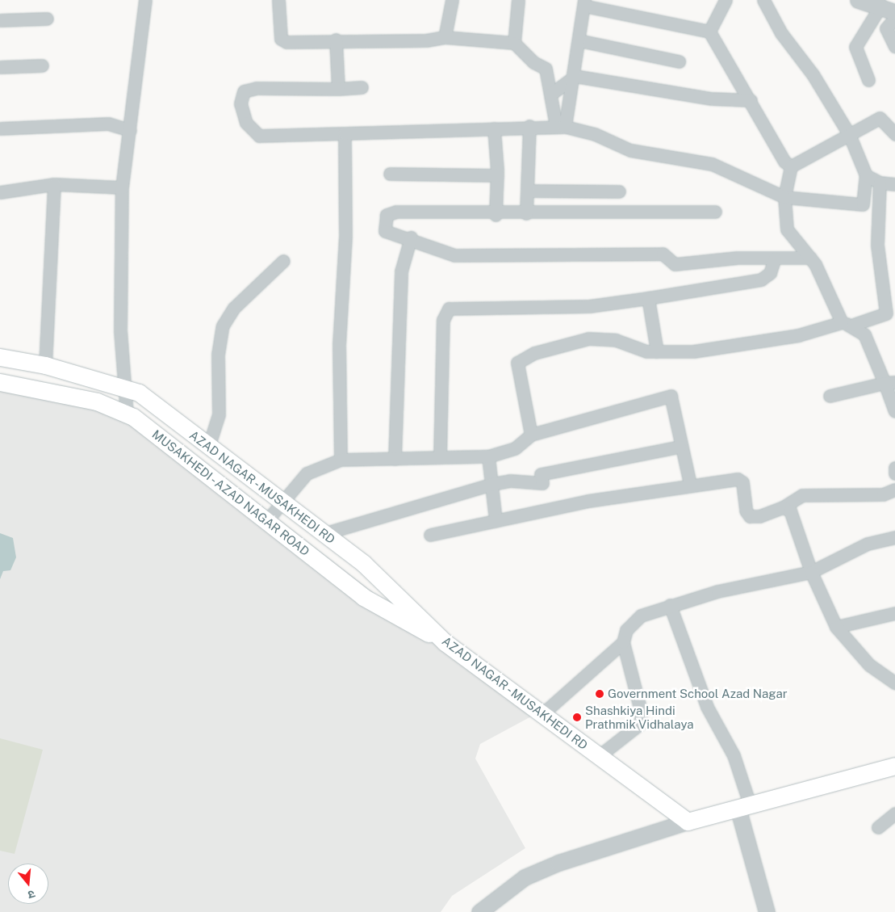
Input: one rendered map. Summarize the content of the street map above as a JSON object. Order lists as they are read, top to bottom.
{
  "streets": {
    "main road": ["AZAD NAGAR - MUSAKHEDI RD", "MUSAKHEDI - AZAD NAGAR ROAD"]
  },
  "crossings": [
    ["AZAD NAGAR - MUSAKHEDI RD", "MUSAKHEDI - AZAD NAGAR ROAD"]
  ],
  "places": ["Government School Azad Nagar", "Shashkiya Hindi Prathmik Vidhalaya"],
  "north": "bottom"
}
